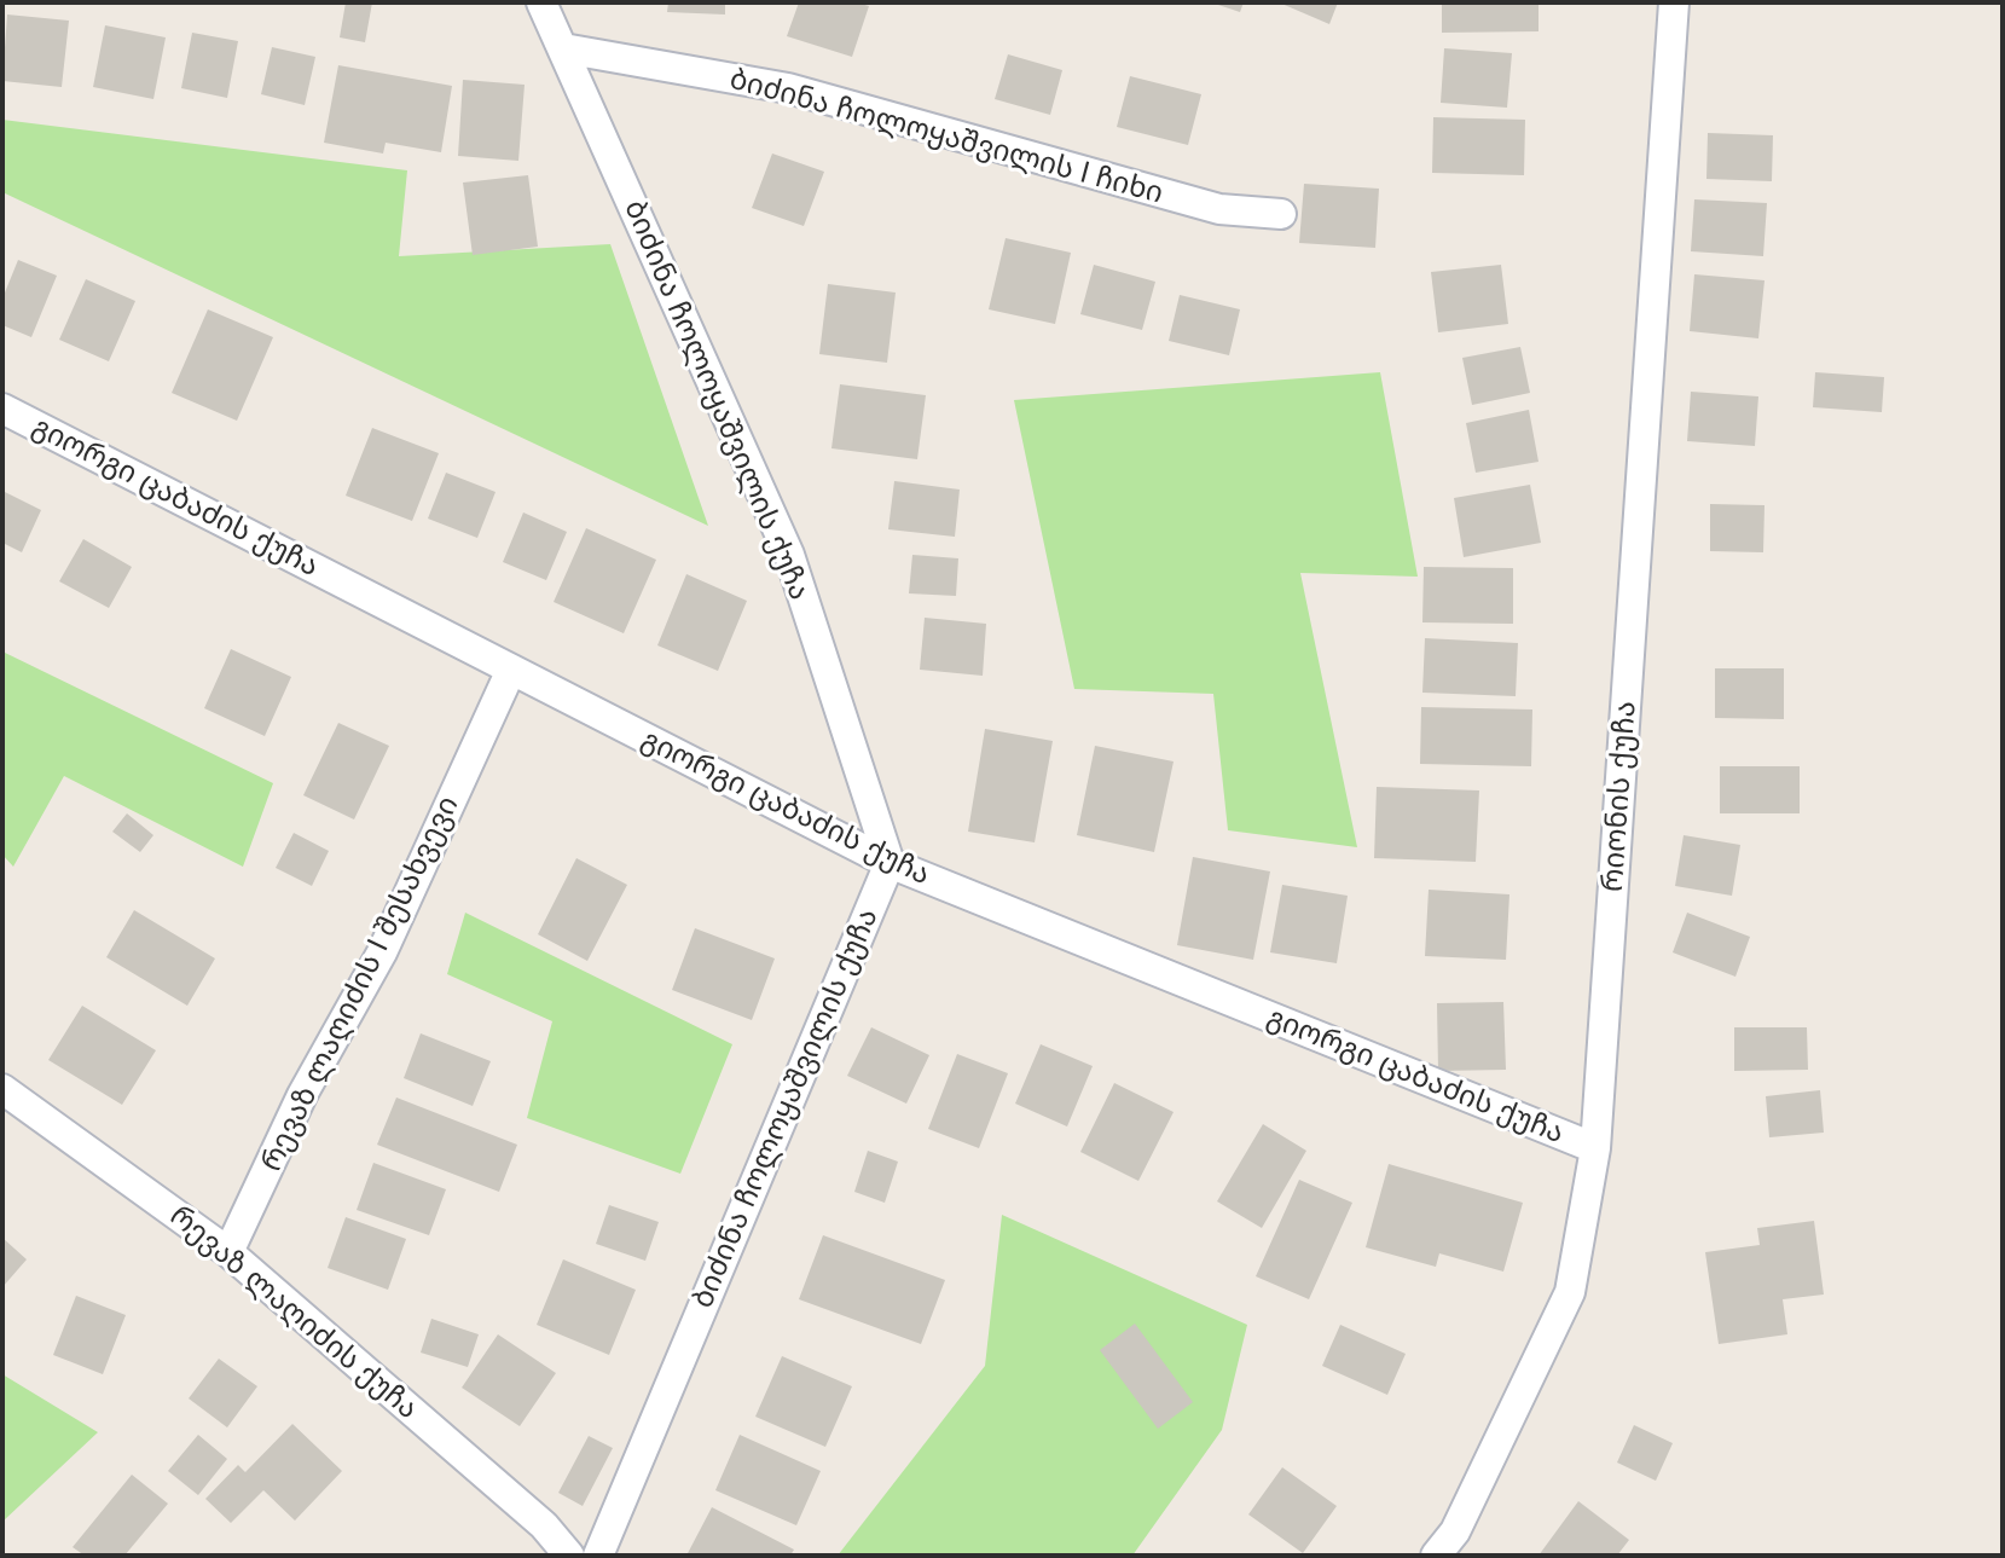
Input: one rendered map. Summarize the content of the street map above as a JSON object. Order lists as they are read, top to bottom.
{
  "streets": {
    "street": [
      "ბიძინა ჩოლოყაშვილის I ჩიხი",
      "ბიძინა ჩოლოყაშვილის ქუჩა",
      "გიორგი ცაბაძის ქუჩა",
      "რიონის ქუჩა",
      "რევაზ ლაღიძის I შესახვევი",
      "რევაზ ლაღიძის ქუჩა"
    ]
  },
  "crossings": [
    ["ბიძინა ჩოლოყაშვილის I ჩიხი", "ბიძინა ჩოლოყაშვილის ქუჩა"],
    ["ბიძინა ჩოლოყაშვილის ქუჩა", "გიორგი ცაბაძის ქუჩა"],
    ["გიორგი ცაბაძის ქუჩა", "რიონის ქუჩა"],
    ["გიორგი ცაბაძის ქუჩა", "რევაზ ლაღიძის I შესახვევი"],
    ["რევაზ ლაღიძის I შესახვევი", "რევაზ ლაღიძის ქუჩა"]
  ]
}
